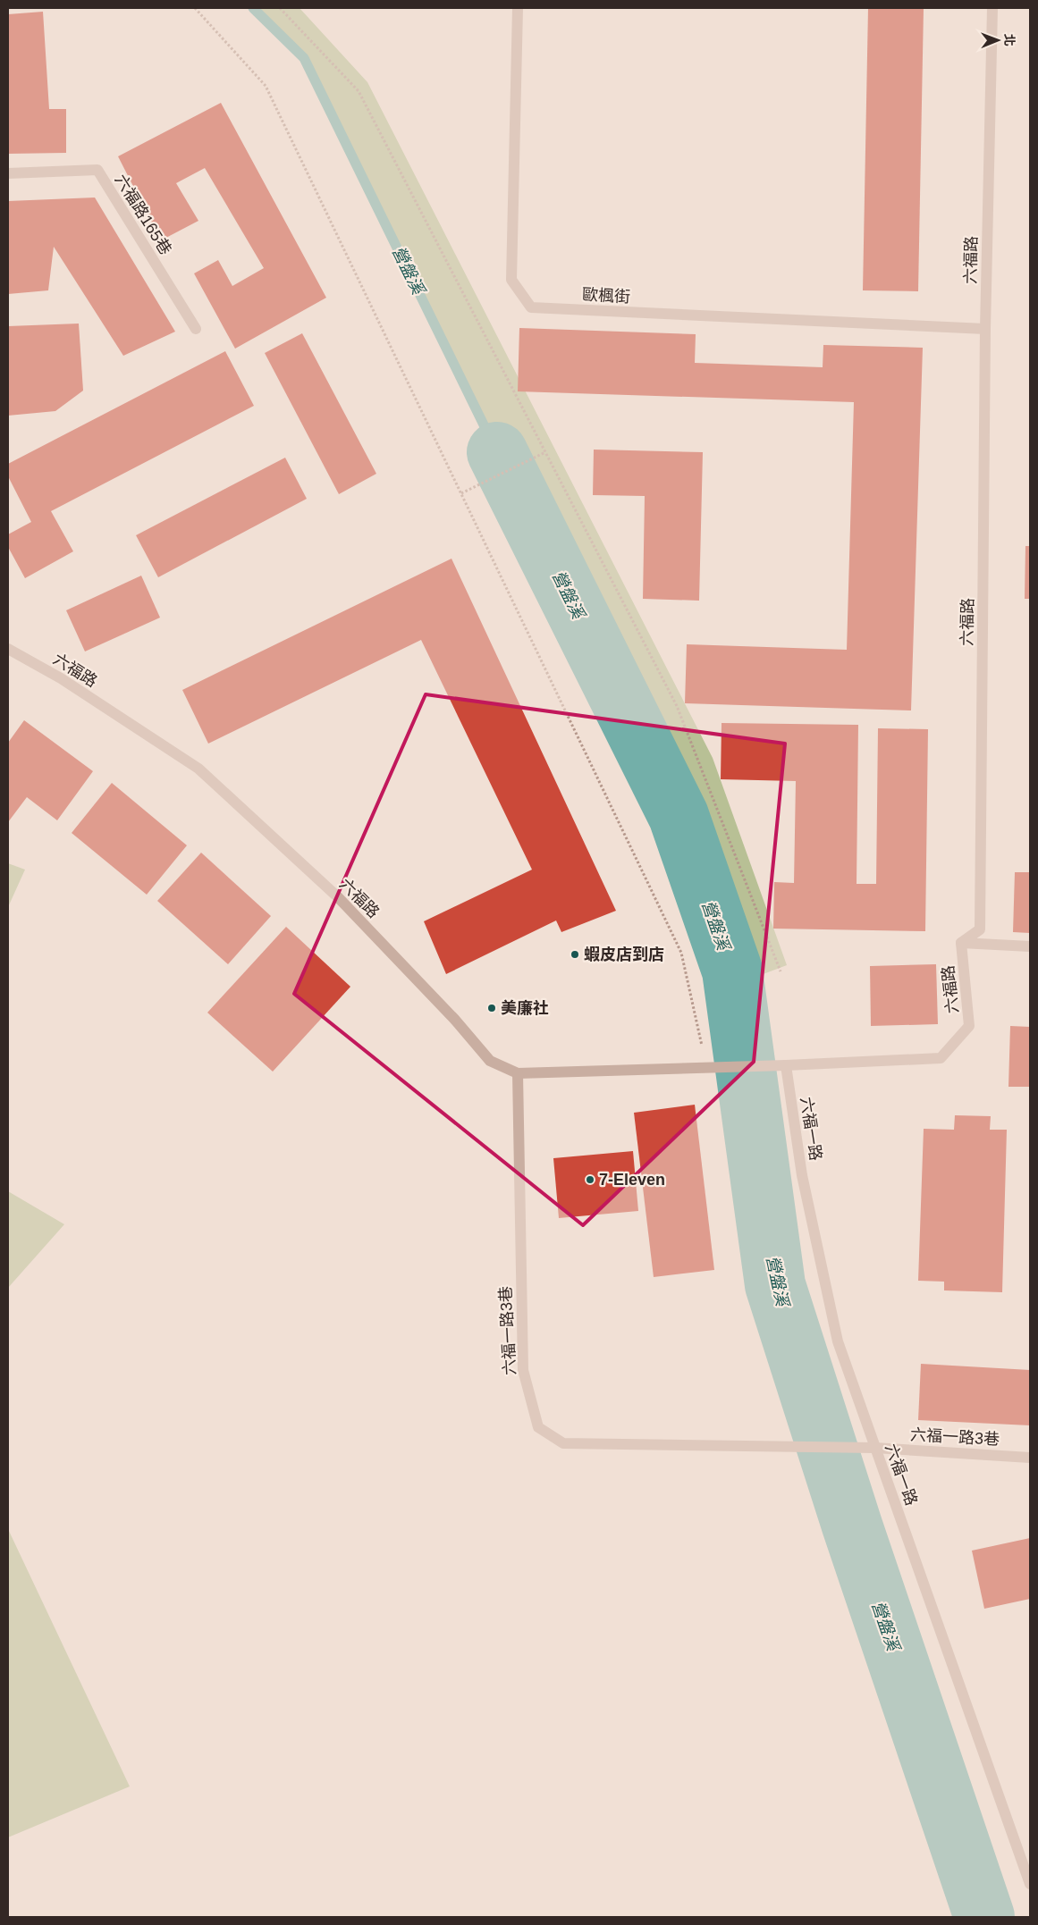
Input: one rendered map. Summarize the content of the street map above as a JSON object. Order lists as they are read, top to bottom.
{
  "streets": {
    "street": [
      "六福路165巷",
      "六福路",
      "歐楓街",
      "六福一路",
      "六福一路3巷"
    ]
  },
  "crossings": [
    ["六福路", "歐楓街"],
    ["六福路", "六福一路"],
    ["六福路", "六福一路3巷"],
    ["六福一路", "六福一路3巷"]
  ],
  "water": ["營盤溪"],
  "places": ["蝦皮店到店", "美廉社", "7-Eleven"],
  "north": "right"
}
